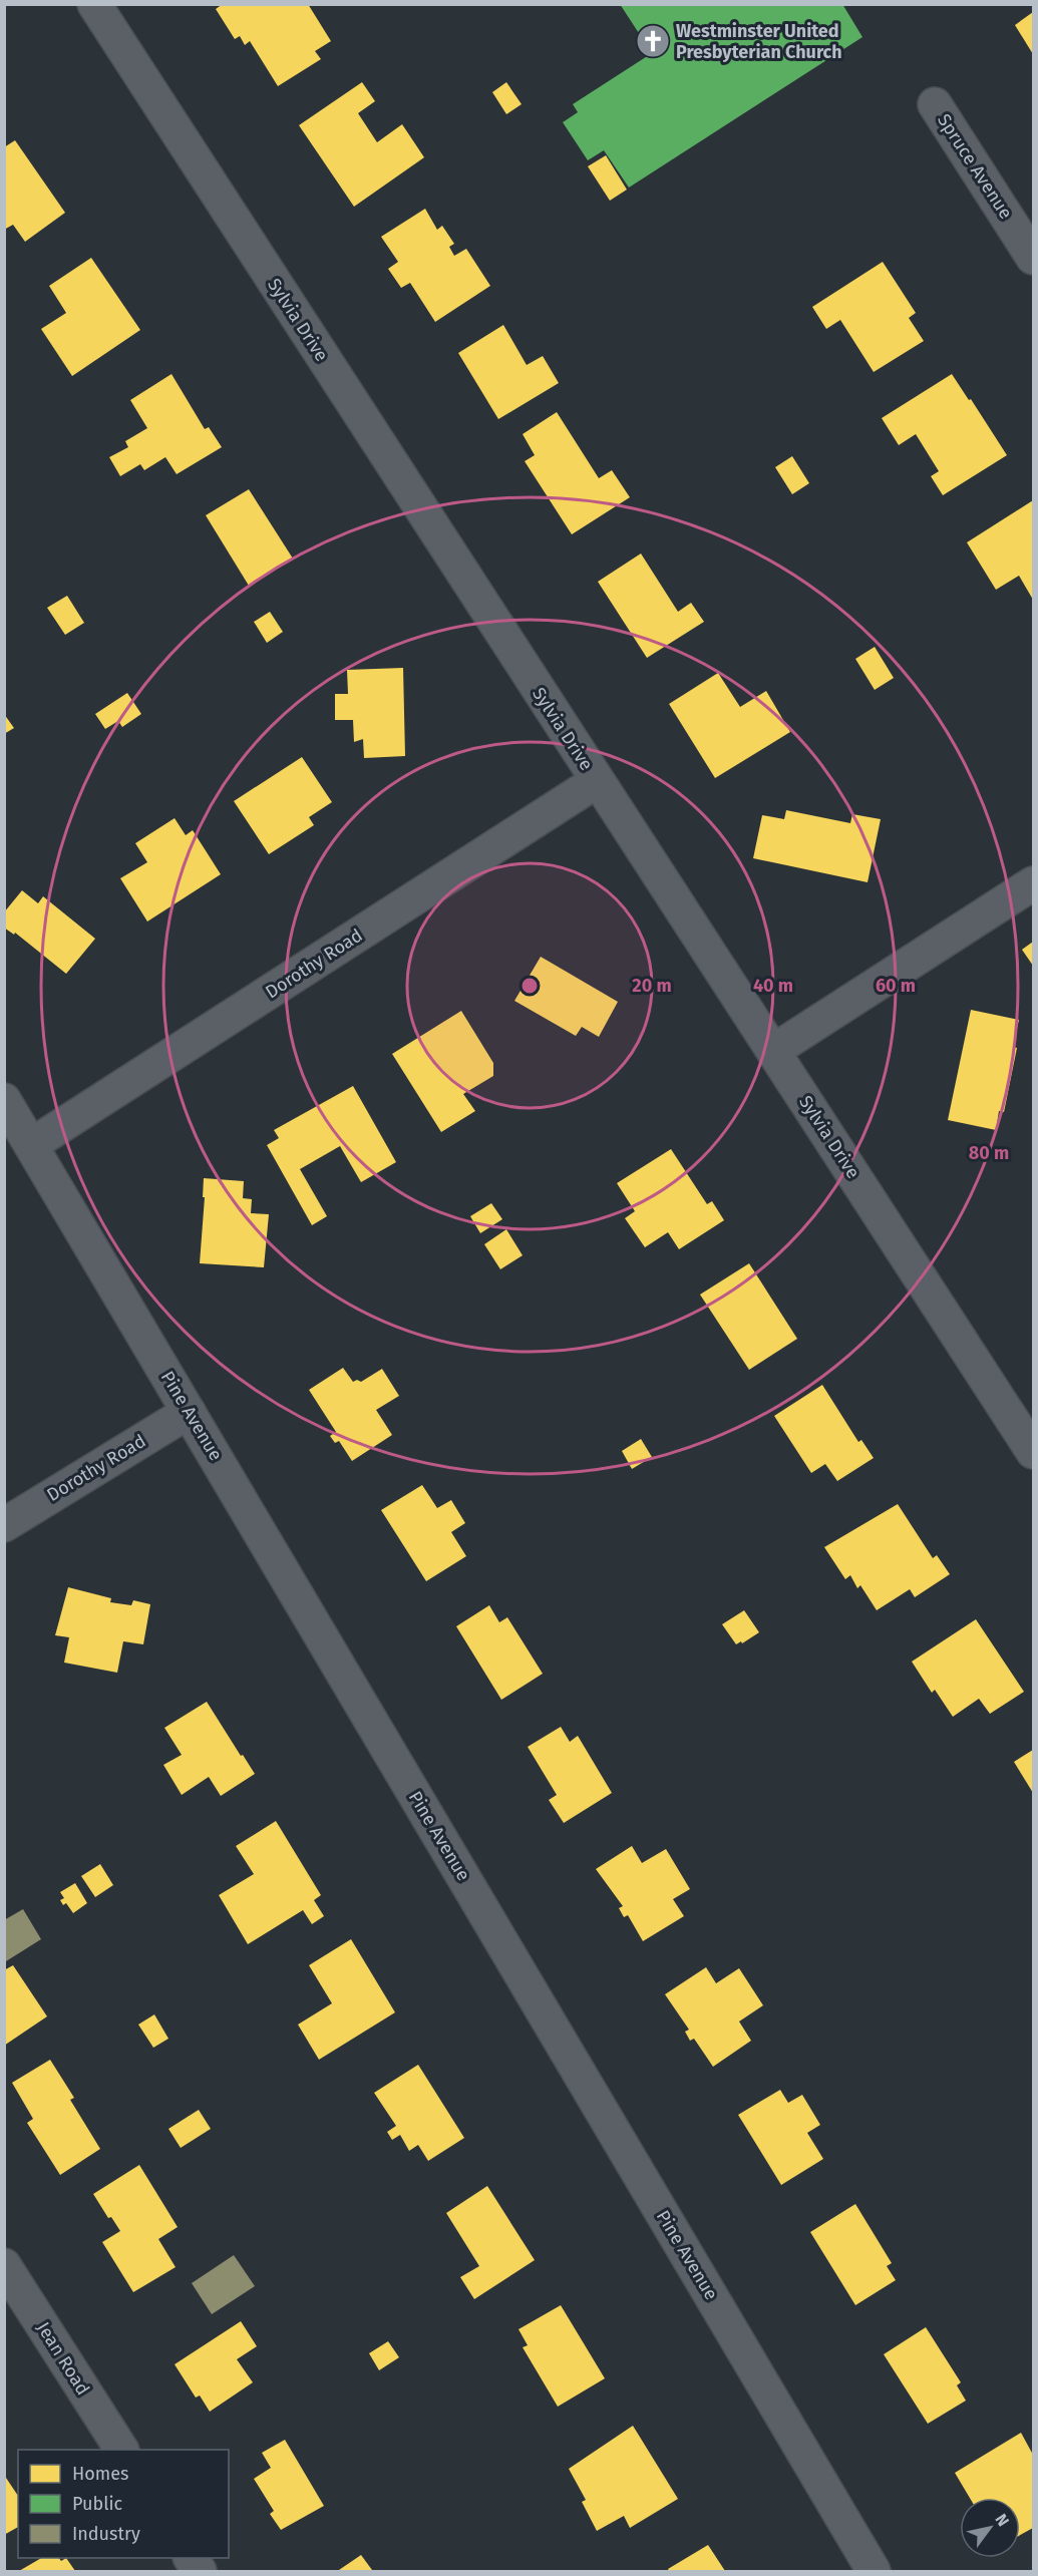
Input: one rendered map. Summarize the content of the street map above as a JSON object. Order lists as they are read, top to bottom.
{
  "streets": {
    "street": [
      "Spruce Avenue",
      "Sylvia Drive",
      "Dorothy Road",
      "Pine Avenue",
      "Jean Road"
    ]
  },
  "crossings": [
    ["Sylvia Drive", "Dorothy Road"],
    ["Dorothy Road", "Pine Avenue"]
  ],
  "places": {
    "church": ["Westminster United Presbyterian Church"]
  },
  "legend": ["Homes", "Public", "Industry"],
  "north": "top right",
  "rings": [
    "20 m",
    "40 m",
    "60 m",
    "80 m"
  ]
}
